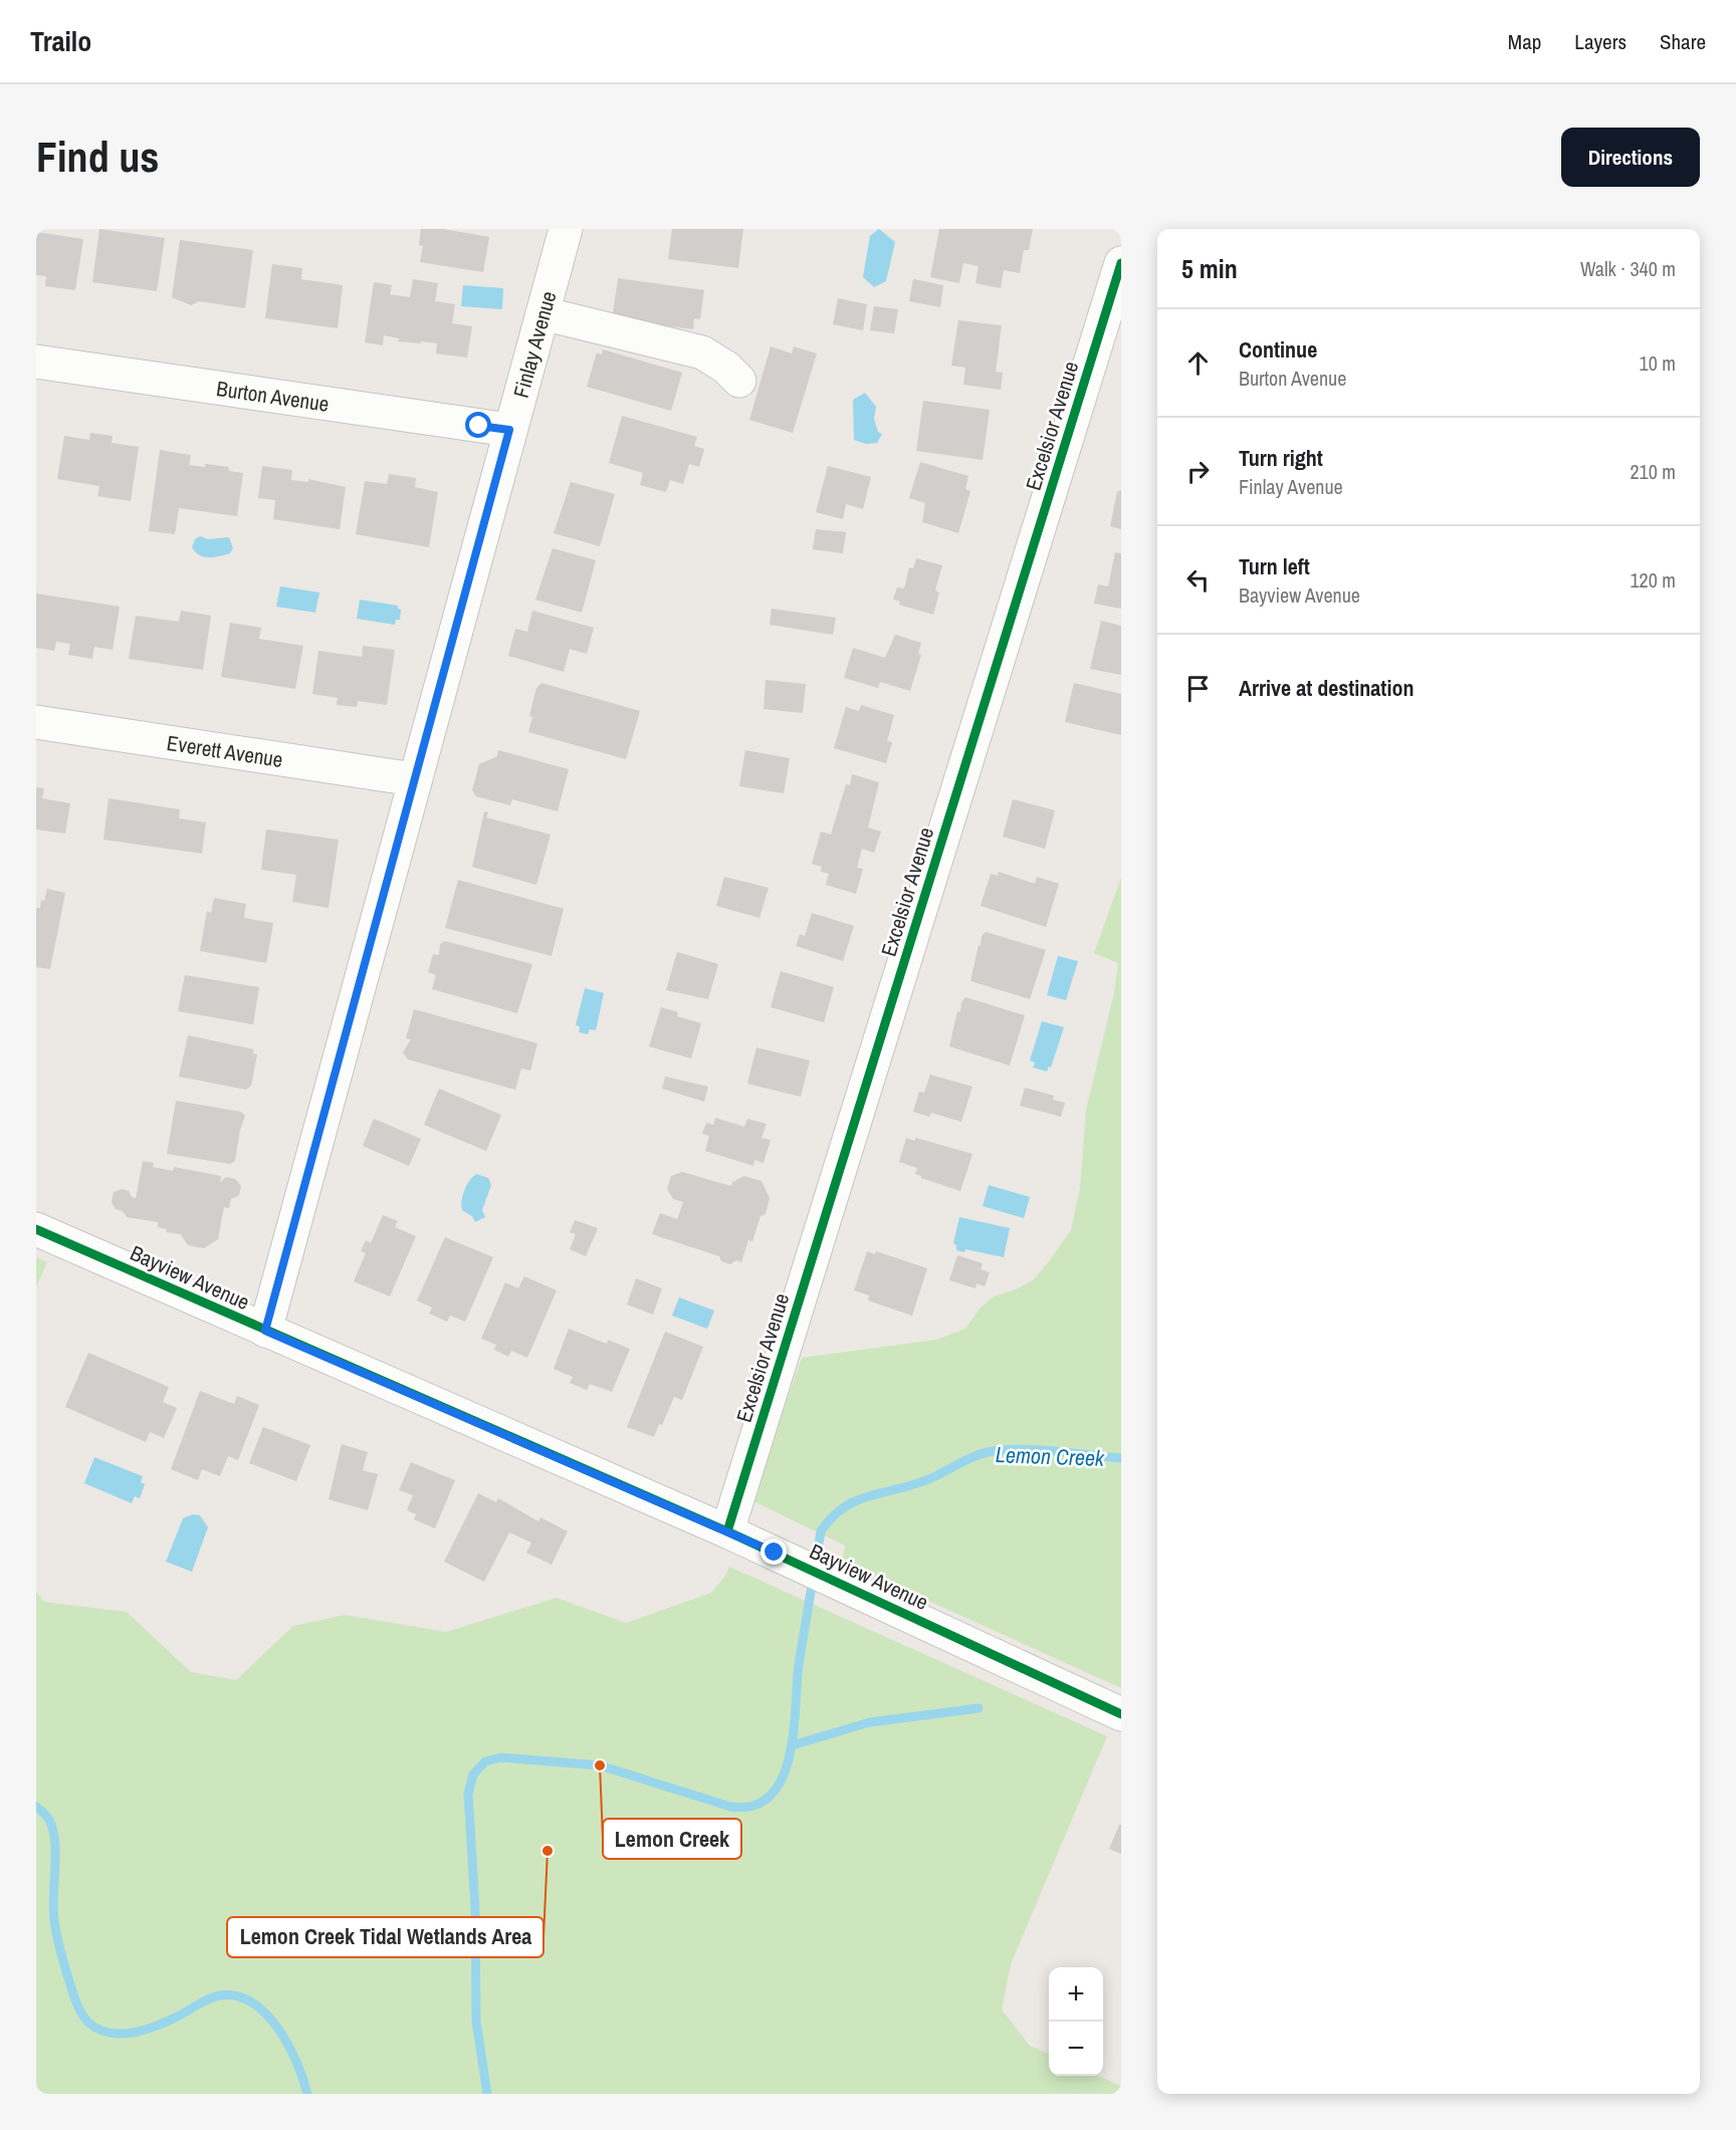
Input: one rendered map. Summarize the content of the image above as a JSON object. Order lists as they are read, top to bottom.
{
  "streets": {
    "street": [
      "Finlay Avenue",
      "Burton Avenue",
      "Excelsior Avenue",
      "Everett Avenue",
      "Bayview Avenue"
    ]
  },
  "crossings": [
    ["Finlay Avenue", "Burton Avenue"],
    ["Finlay Avenue", "Everett Avenue"],
    ["Finlay Avenue", "Bayview Avenue"],
    ["Excelsior Avenue", "Bayview Avenue"]
  ],
  "water": ["Lemon Creek"],
  "places": ["Lemon Creek", "Lemon Creek Tidal Wetlands Area"],
  "page": {
    "header": "Trailo",
    "nav": ["Map", "Layers", "Share"],
    "buttons": "Directions",
    "title": "Find us",
    "heading": ["5 min", "Walk · 340 m"],
    "list": [
      ["Continue", "Burton Avenue", "10 m"],
      ["Turn right", "Finlay Avenue", "210 m"],
      ["Turn left", "Bayview Avenue", "120 m"],
      "Arrive at destination"
    ],
    "map_buttons": ["+", "−"]
  }
}
